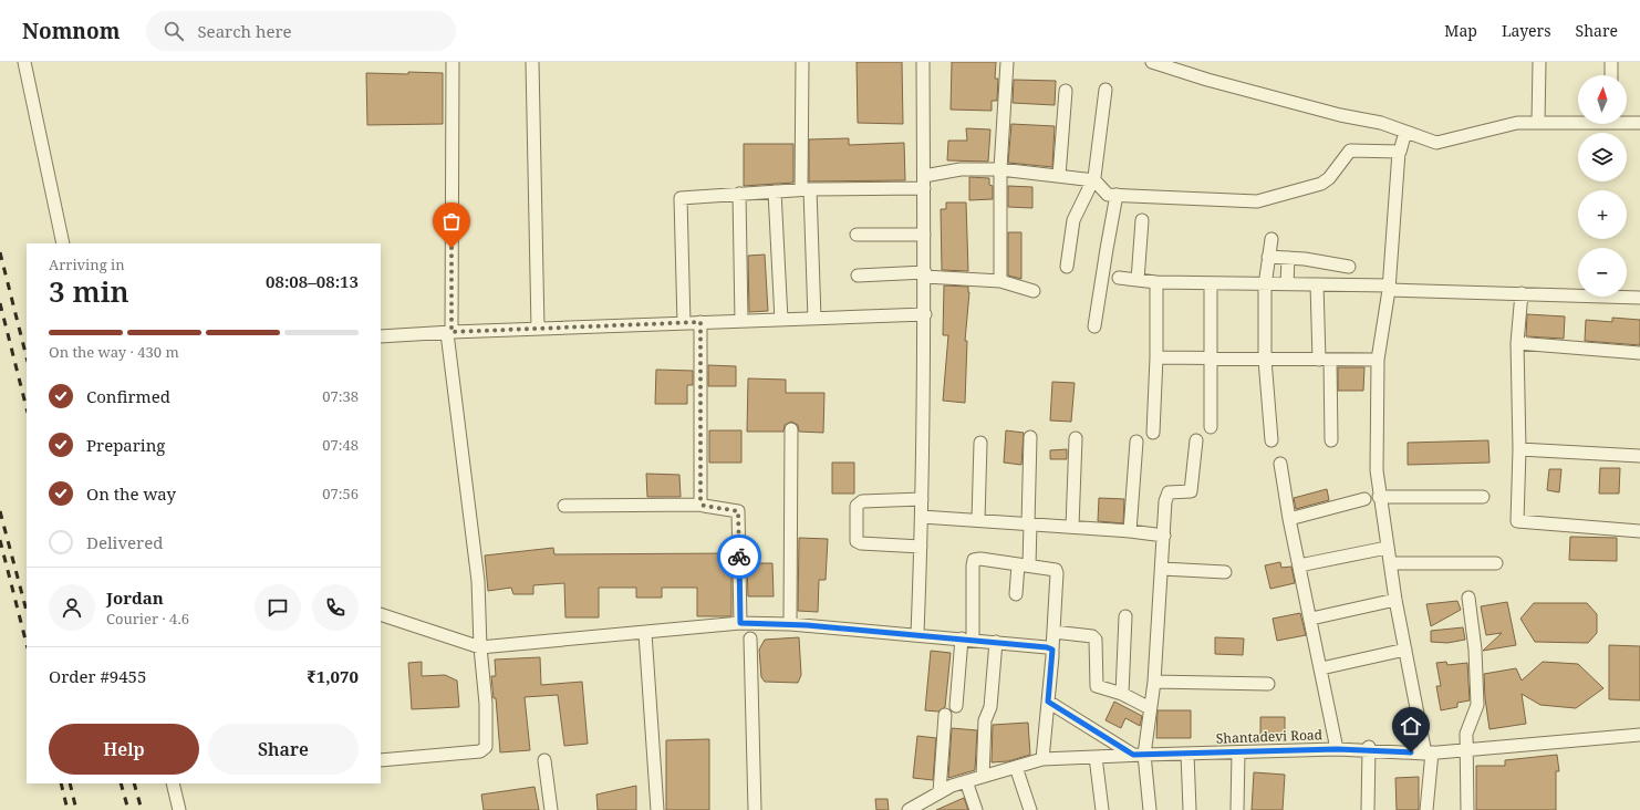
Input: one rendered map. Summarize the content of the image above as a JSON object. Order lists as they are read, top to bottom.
{
  "streets": {
    "street": ["Shantadevi Road"]
  },
  "north": "top",
  "page": {
    "header": "Nomnom",
    "search": "Search here",
    "nav": ["Map", "Layers", "Share"],
    "map_buttons": ["+", "−"],
    "heading": ["3 min", "Arriving in", "08:08–08:13"],
    "panel": [
      "Jordan",
      "Courier · 4.6",
      "Order #9455",
      "₹1,070"
    ],
    "bar": "On the way · 430 m",
    "list": [
      ["Confirmed", "07:38"],
      ["Preparing", "07:48"],
      ["On the way", "07:56"],
      "Delivered"
    ],
    "buttons": ["Help", "Share"]
  }
}
